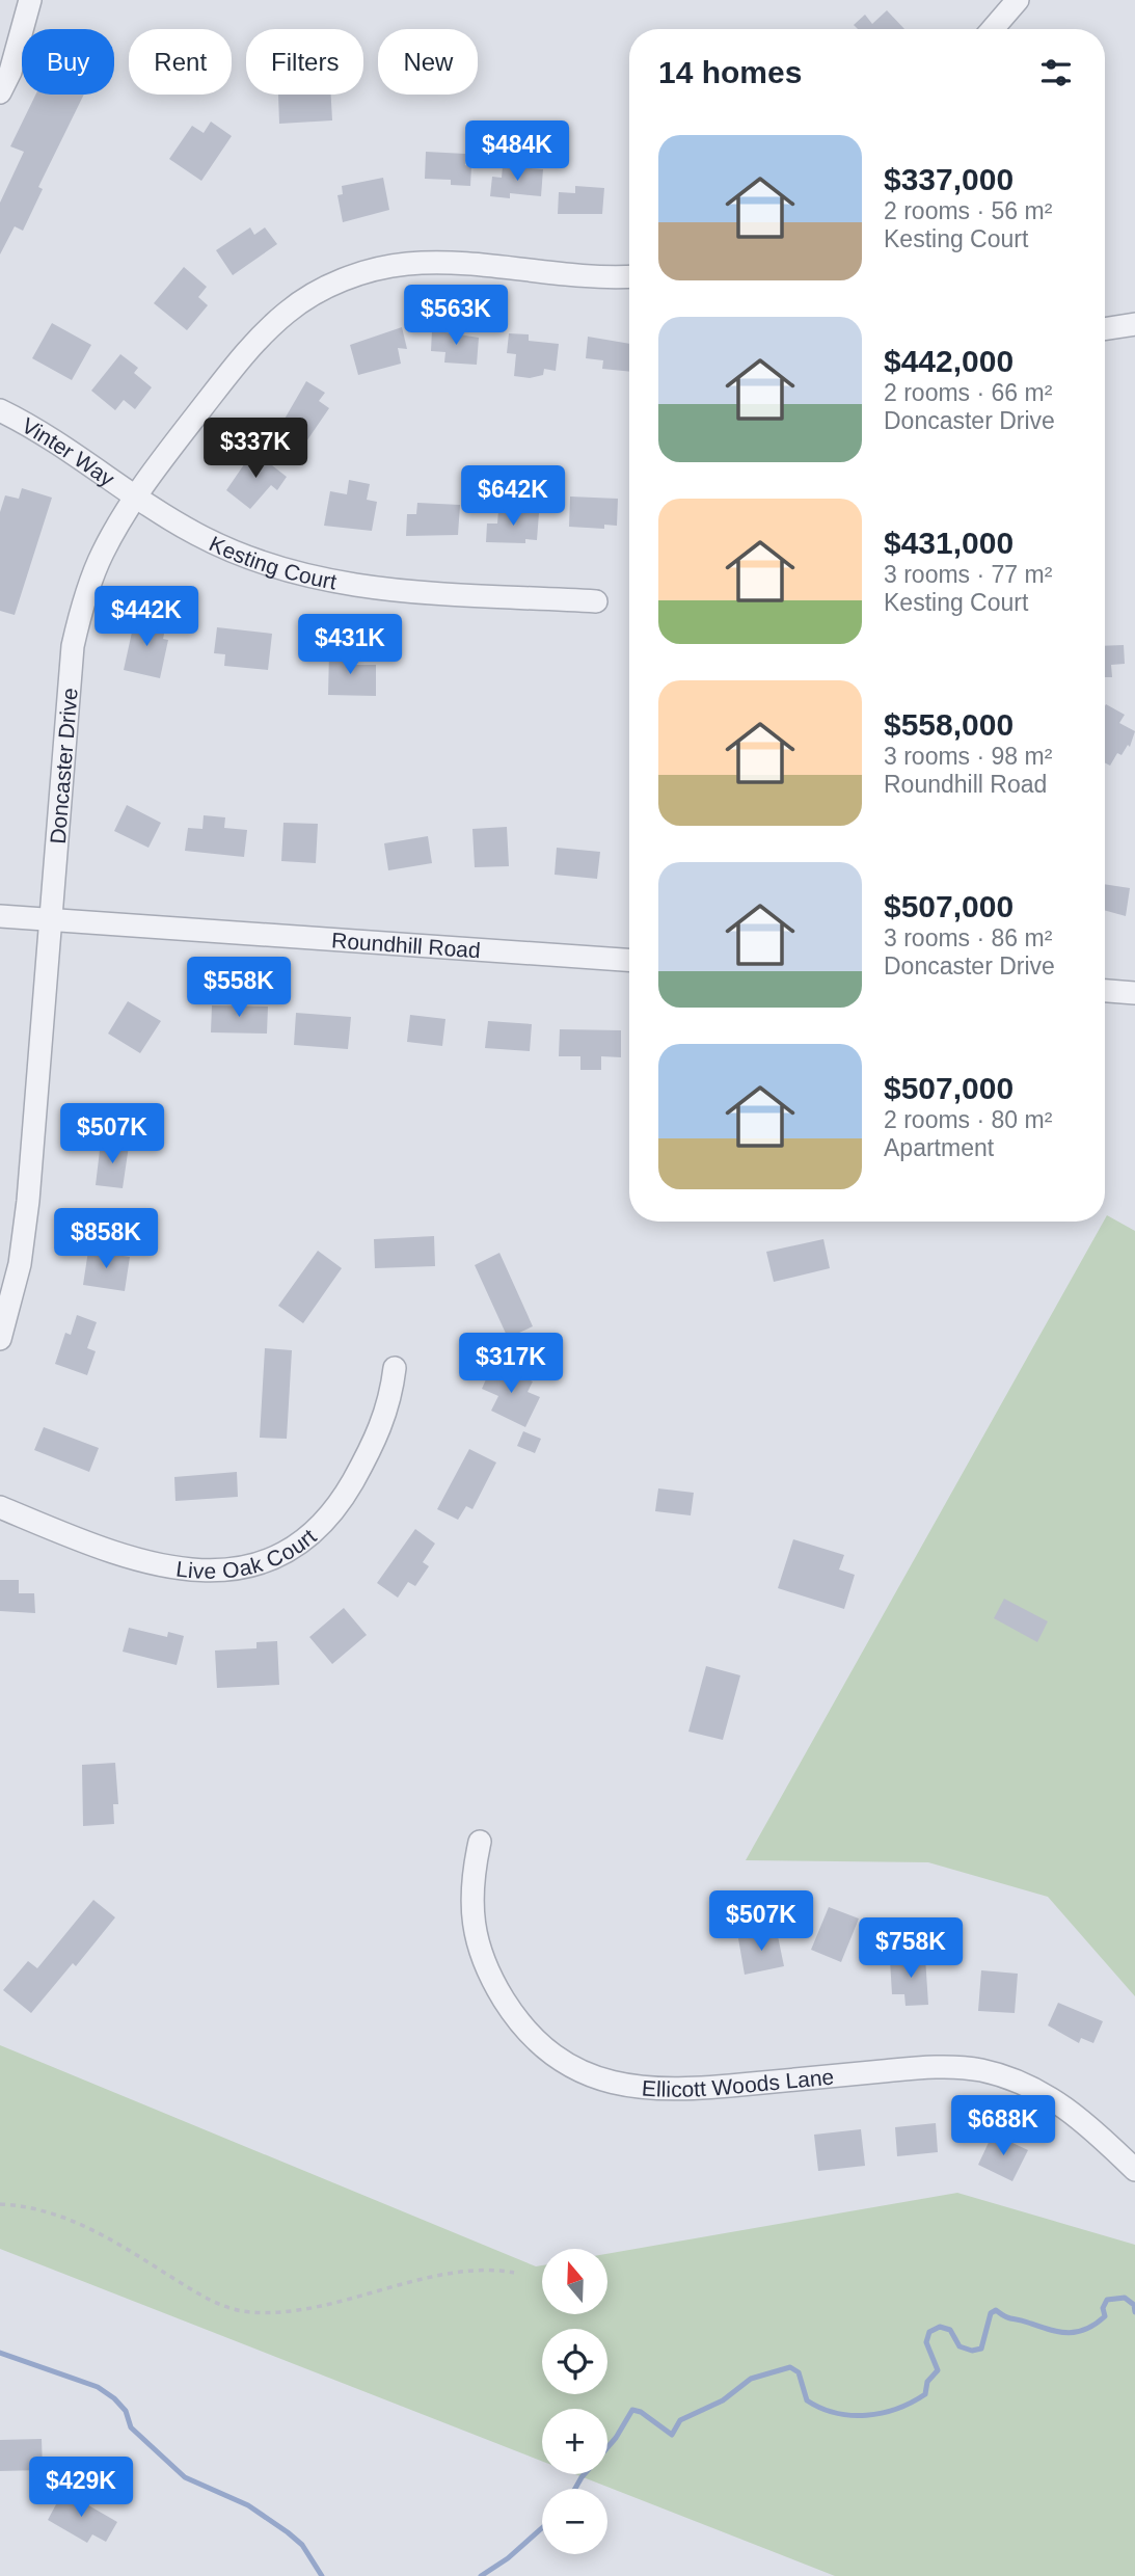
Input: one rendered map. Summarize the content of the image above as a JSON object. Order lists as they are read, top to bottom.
{
  "streets": {
    "street": [
      "Vinter Way",
      "Kesting Court",
      "Doncaster Drive",
      "Roundhill Road",
      "Live Oak Court",
      "Ellicott Woods Lane"
    ]
  },
  "crossings": [
    ["Vinter Way", "Kesting Court"],
    ["Vinter Way", "Doncaster Drive"],
    ["Kesting Court", "Doncaster Drive"],
    ["Doncaster Drive", "Roundhill Road"]
  ],
  "north": "top",
  "page": {
    "chip": [
      "Buy",
      "Rent",
      "Filters",
      "New"
    ],
    "heading": "14 homes",
    "list": [
      {
        "name": "$337,000",
        "note": "2 rooms · 56 m² · Kesting Court"
      },
      {
        "name": "$442,000",
        "note": "2 rooms · 66 m² · Doncaster Drive"
      },
      {
        "name": "$431,000",
        "note": "3 rooms · 77 m² · Kesting Court"
      },
      {
        "name": "$558,000",
        "note": "3 rooms · 98 m² · Roundhill Road"
      },
      {
        "name": "$507,000",
        "note": "3 rooms · 86 m² · Doncaster Drive"
      },
      {
        "name": "$507,000",
        "note": "2 rooms · 80 m² · Apartment"
      }
    ],
    "price": [
      "$484K",
      "$563K",
      "$337K",
      "$642K",
      "$442K",
      "$431K",
      "$558K",
      "$507K",
      "$858K",
      "$317K",
      "$507K",
      "$758K",
      "$688K",
      "$429K"
    ],
    "map_buttons": ["+", "−"]
  }
}
